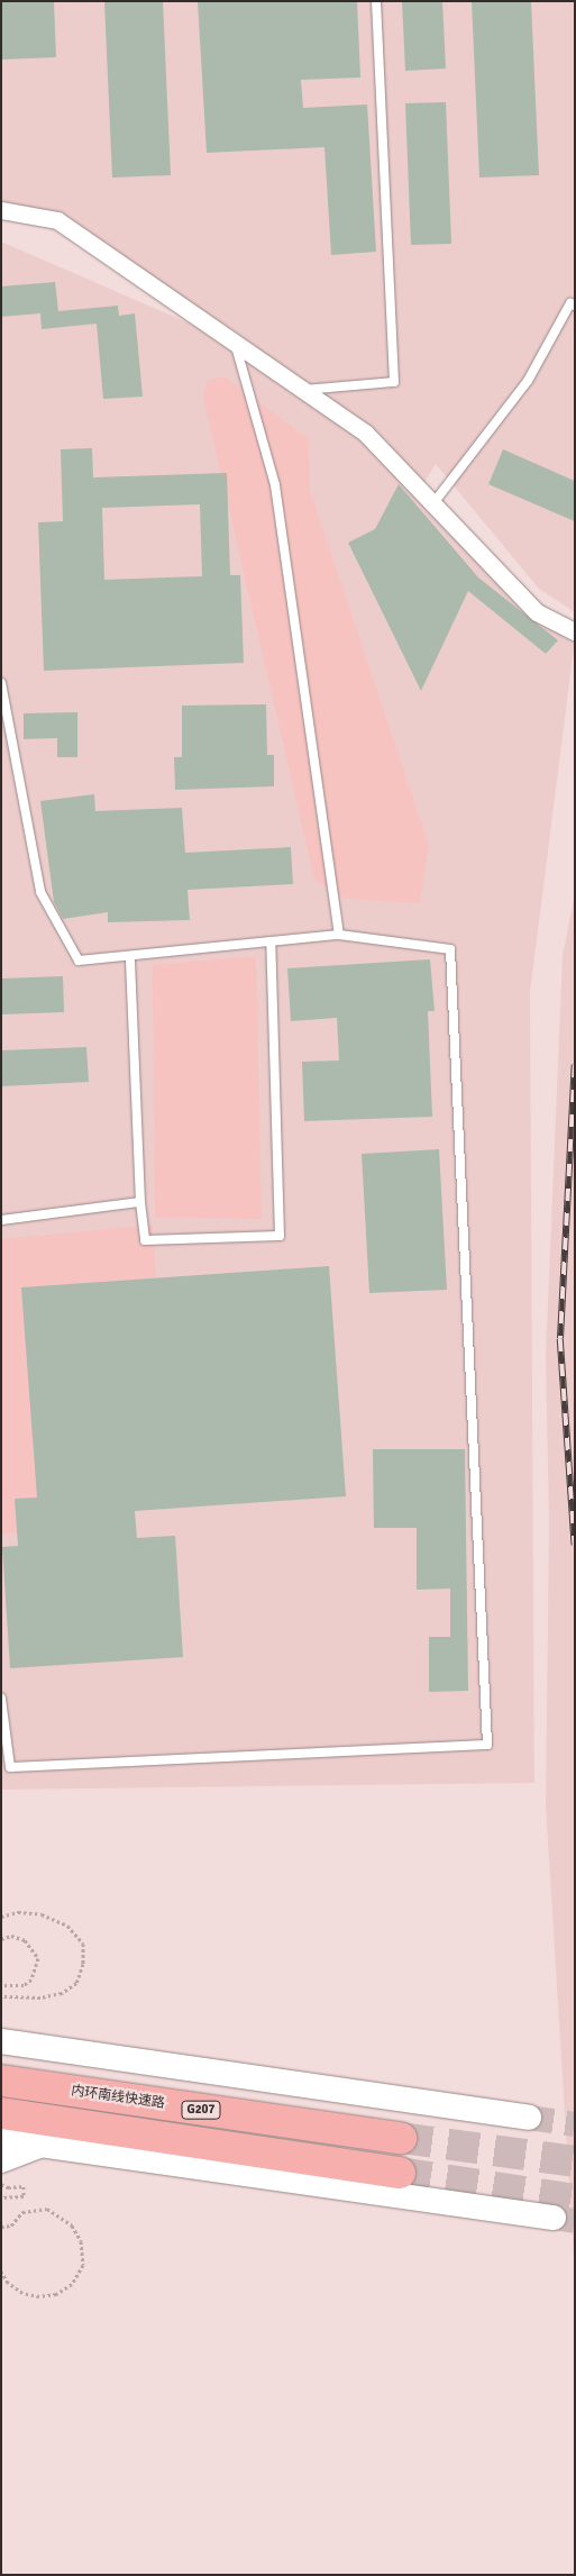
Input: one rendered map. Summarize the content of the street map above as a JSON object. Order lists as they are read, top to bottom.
{
  "streets": {
    "highway": ["内环南线快速路", "G207"]
  }
}
